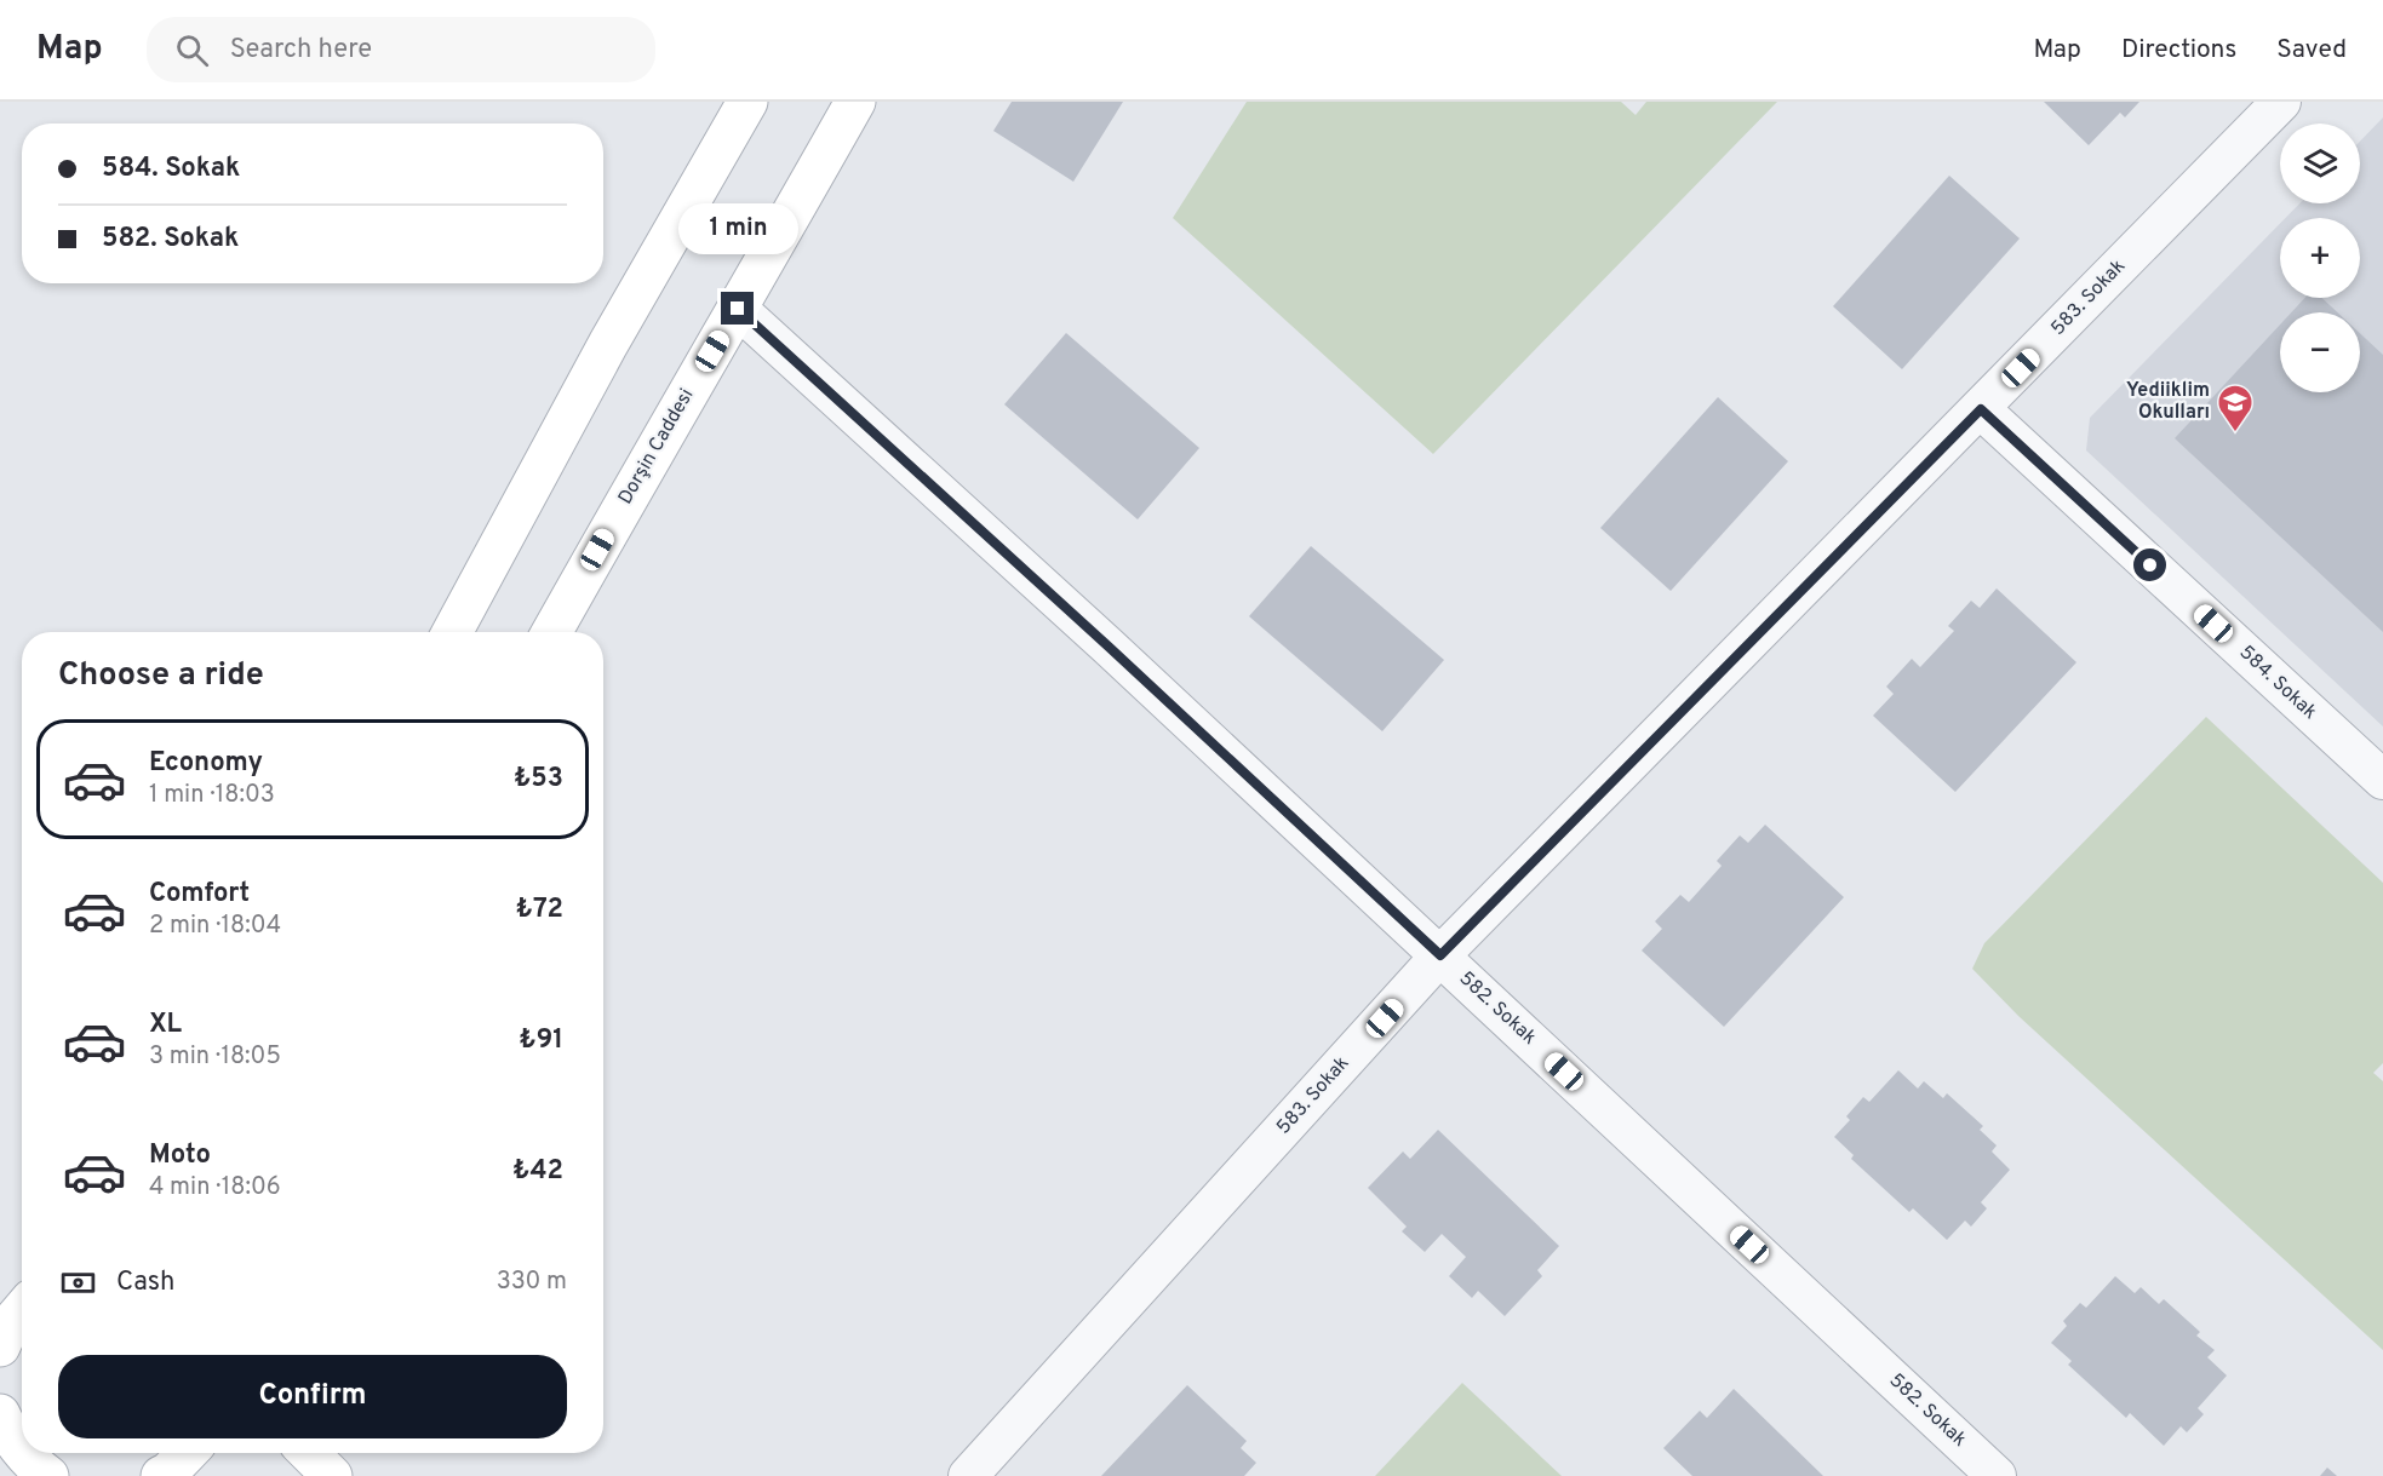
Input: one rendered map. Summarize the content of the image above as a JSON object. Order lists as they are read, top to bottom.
{
  "streets": {
    "main road": ["Dorşin Caddesi"],
    "street": ["583. Sokak", "584. Sokak", "582. Sokak"]
  },
  "crossings": [
    ["583. Sokak", "584. Sokak"],
    ["583. Sokak", "582. Sokak"],
    ["Dorşin Caddesi", "582. Sokak"]
  ],
  "places": {
    "school or university": ["Yediiklim Okulları"]
  },
  "page": {
    "header": "Map",
    "search": "Search here",
    "nav": ["Map", "Directions", "Saved"],
    "map_buttons": ["+", "−"],
    "banner": ["584. Sokak", "582. Sokak"],
    "bubble": "1 min",
    "heading": "Choose a ride",
    "list": [
      {
        "name": "Economy",
        "note": "1 min · 18:03",
        "value": "₺53"
      },
      {
        "name": "Comfort",
        "note": "2 min · 18:04",
        "value": "₺72"
      },
      {
        "name": "XL",
        "note": "3 min · 18:05",
        "value": "₺91"
      },
      {
        "name": "Moto",
        "note": "4 min · 18:06",
        "value": "₺42"
      }
    ],
    "pay": ["Cash", "330 m"],
    "buttons": "Confirm"
  }
}
